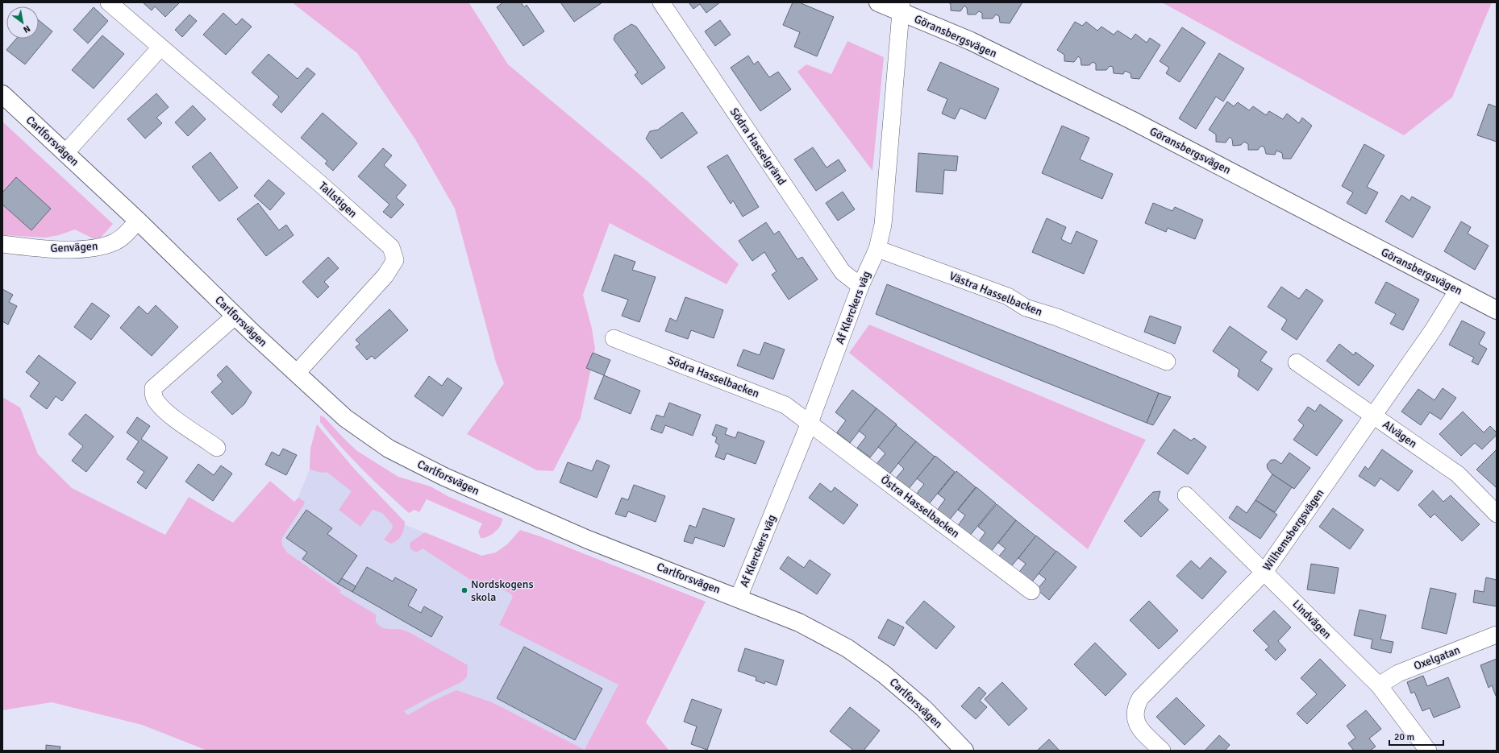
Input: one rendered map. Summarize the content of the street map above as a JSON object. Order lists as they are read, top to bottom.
{
  "streets": {
    "street": [
      "Göransbergsvägen",
      "Carlforsvägen",
      "Södra Hasselgränd",
      "Tallstigen",
      "Genvägen",
      "Västra Hasselbacken",
      "Af Klerckers väg",
      "Södra Hasselbacken",
      "Alvägen",
      "Östra Hasselbacken",
      "Wilhemsbergsvägen",
      "Lindvägen",
      "Oxelgatan"
    ]
  },
  "crossings": [
    ["Göransbergsvägen", "Af Klerckers väg"],
    ["Göransbergsvägen", "Wilhemsbergsvägen"],
    ["Carlforsvägen", "Tallstigen"],
    ["Carlforsvägen", "Genvägen"],
    ["Carlforsvägen", "Af Klerckers väg"],
    ["Södra Hasselgränd", "Af Klerckers väg"],
    ["Västra Hasselbacken", "Af Klerckers väg"],
    ["Af Klerckers väg", "Södra Hasselbacken"],
    ["Af Klerckers väg", "Östra Hasselbacken"],
    ["Södra Hasselbacken", "Östra Hasselbacken"],
    ["Alvägen", "Wilhemsbergsvägen"],
    ["Wilhemsbergsvägen", "Lindvägen"],
    ["Lindvägen", "Oxelgatan"]
  ],
  "places": ["Nordskogens skola"],
  "scale_bar": "20 m",
  "north": "bottom right"
}
